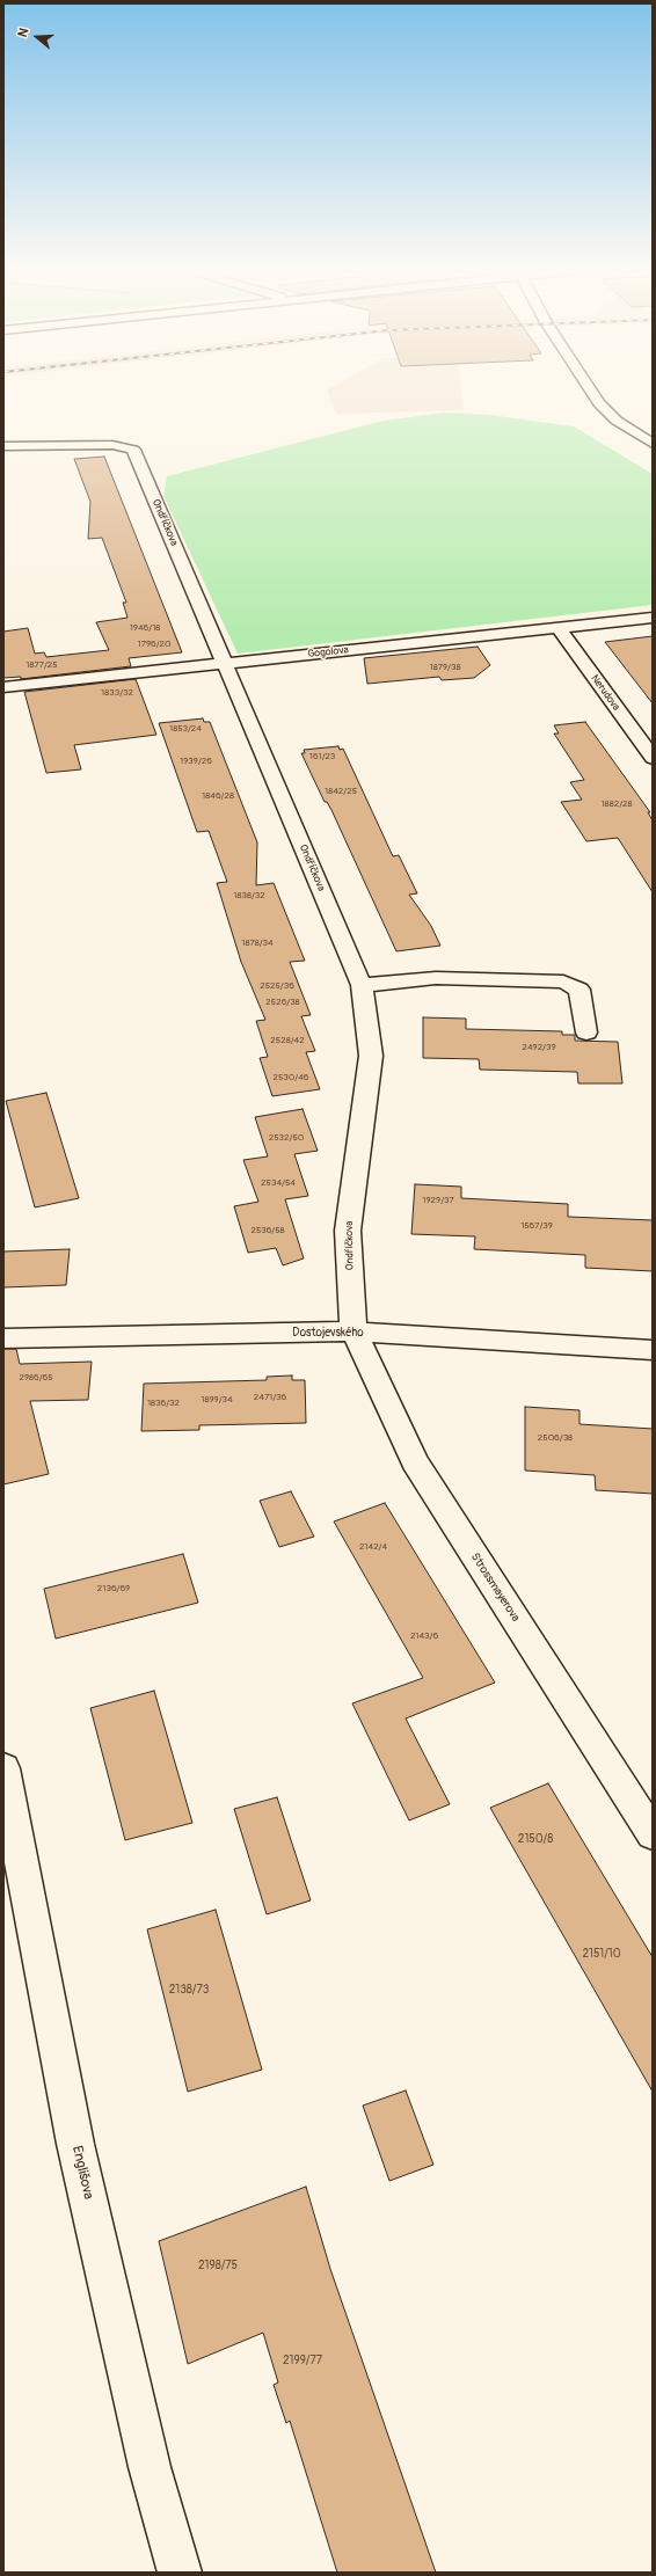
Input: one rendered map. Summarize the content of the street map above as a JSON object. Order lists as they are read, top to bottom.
{
  "streets": {
    "street": [
      "Ondříčkova",
      "Gogolova",
      "Nerudova",
      "Dostojevského",
      "Strossmayerova",
      "Englišova"
    ]
  },
  "crossings": [
    ["Ondříčkova", "Gogolova"],
    ["Ondříčkova", "Dostojevského"],
    ["Ondříčkova", "Strossmayerova"],
    ["Gogolova", "Nerudova"],
    ["Dostojevského", "Strossmayerova"]
  ],
  "house_numbers": [
    "1946/18",
    "1796/20",
    "1877/25",
    "1879/38",
    "1833/32",
    "1853/24",
    "161/23",
    "1939/26",
    "1842/25",
    "1846/28",
    "1882/28",
    "1838/32",
    "1878/34",
    "2525/36",
    "2526/38",
    "2528/42",
    "2492/39",
    "2530/46",
    "2532/50",
    "2534/54",
    "1929/37",
    "1567/39",
    "2536/58",
    "2986/65",
    "2471/36",
    "1899/34",
    "1836/32",
    "2506/38",
    "2142/4",
    "2136/69",
    "2143/6",
    "2150/8",
    "2151/10",
    "2138/73",
    "2198/75",
    "2199/77"
  ],
  "north": "left"
}
